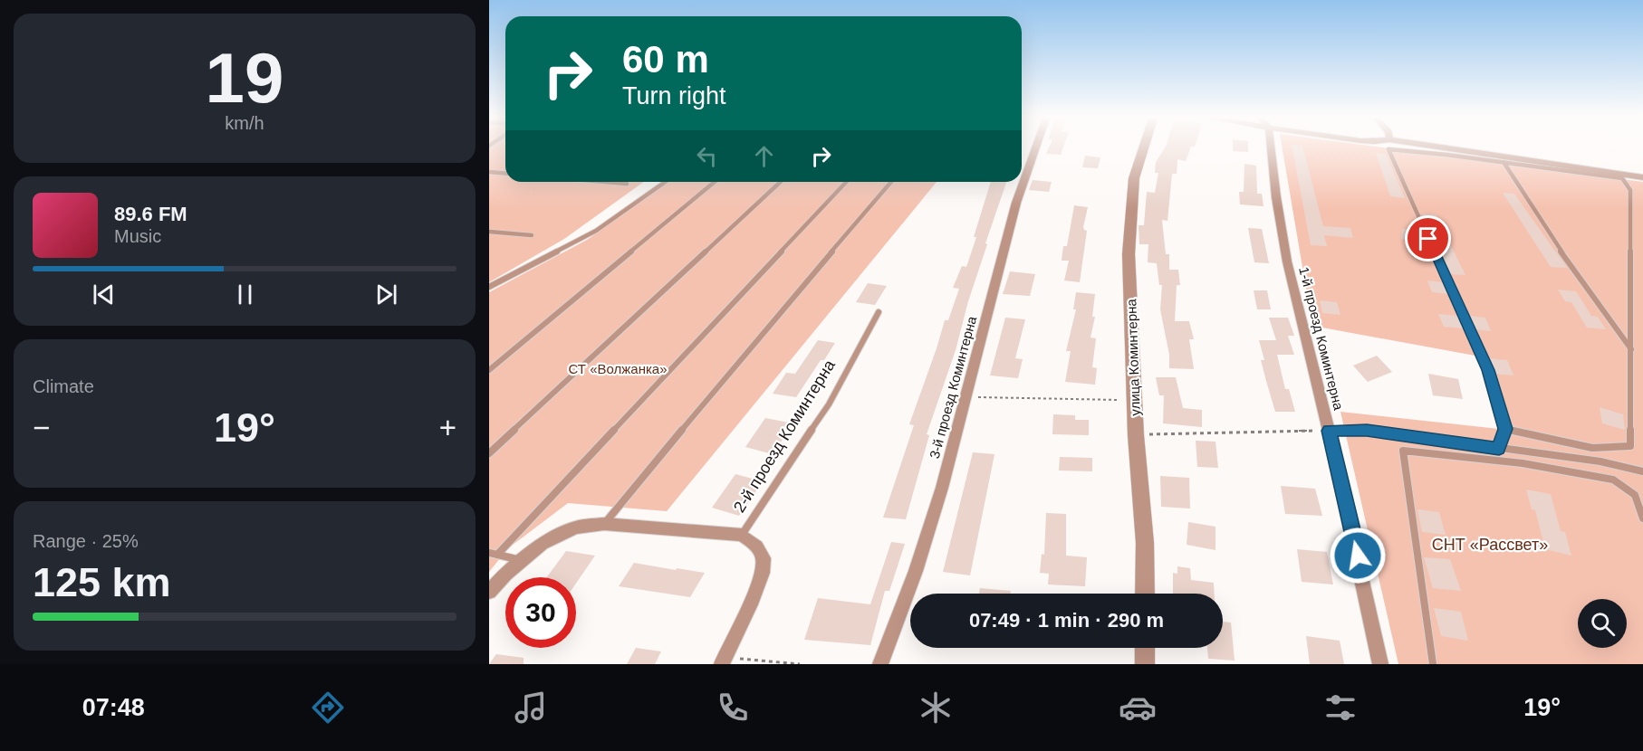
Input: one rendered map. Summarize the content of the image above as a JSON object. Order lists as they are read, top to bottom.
{
  "streets": {
    "street": [
      "1-й проезд Коминтерна",
      "улица Коминтерна",
      "3-й проезд Коминтерна",
      "2-й проезд Коминтерна"
    ]
  },
  "parks": ["СТ «Волжанка»", "СНТ «Рассвет»"],
  "page": {
    "tile": [
      ["19", "km/h"],
      "Climate",
      ["Range · 25%", "125 km"]
    ],
    "turn": ["60 m", "Turn right"],
    "song": ["89.6 FM", "Music"],
    "heat": ["−", "19°", "+"],
    "limit": "30",
    "trip": "07:49 · 1 min · 290 m",
    "tabs": ["07:48", "19°"]
  }
}
